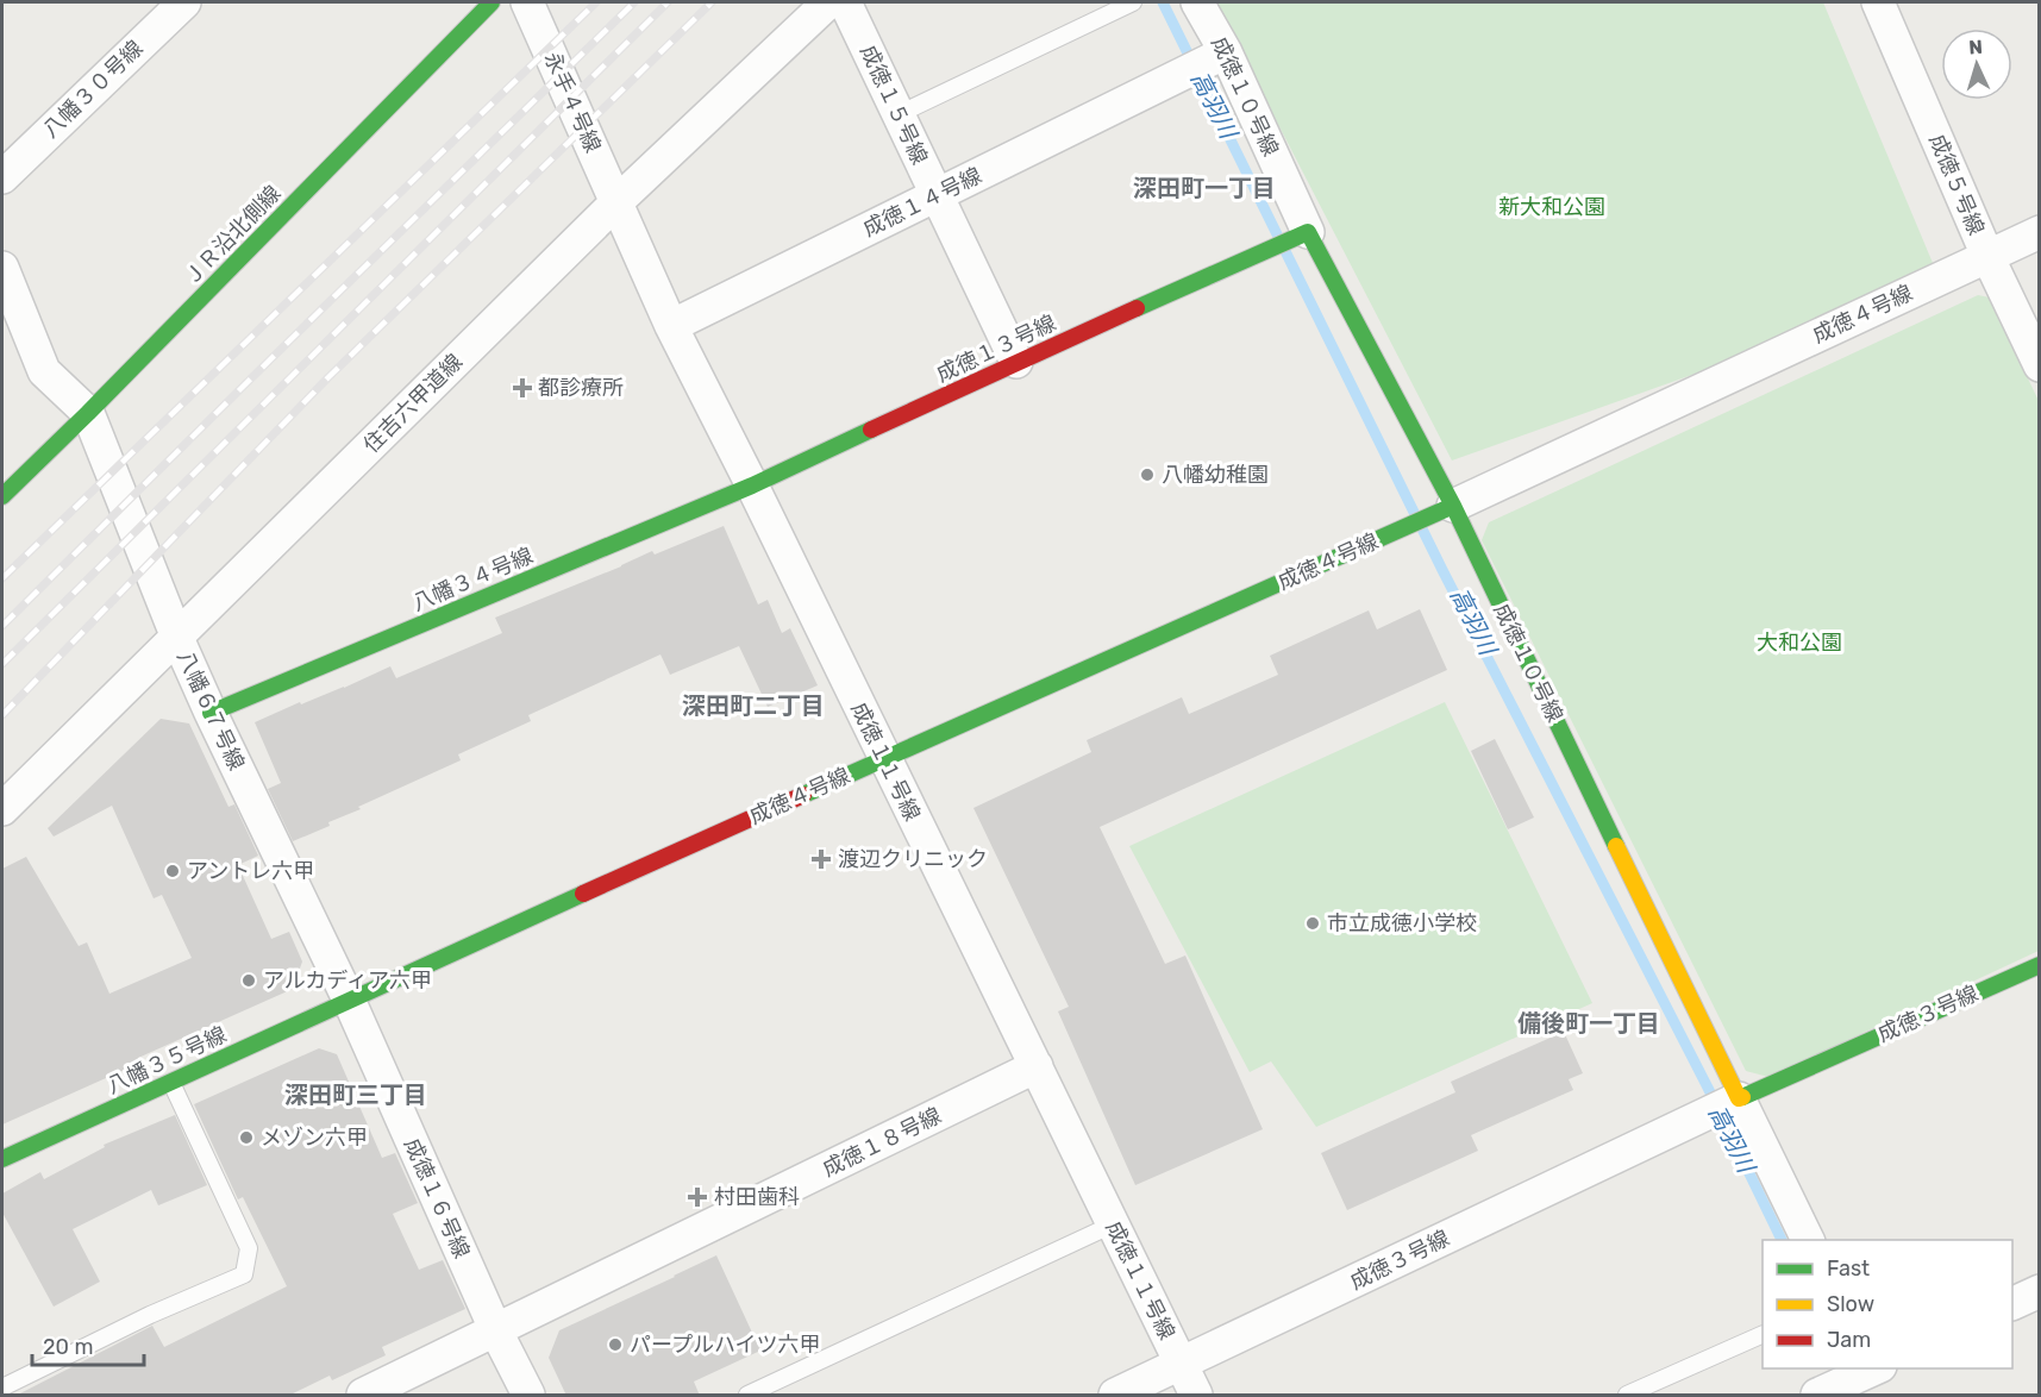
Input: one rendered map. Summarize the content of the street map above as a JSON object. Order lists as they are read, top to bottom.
{
  "streets": {
    "street": [
      "八幡３０号線",
      "成徳１０号線",
      "永手４号線",
      "成徳１５号線",
      "成徳５号線",
      "成徳１４号線",
      "ＪＲ沿北側線",
      "成徳４号線",
      "成徳１３号線",
      "住吉六甲道線",
      "八幡３４号線",
      "八幡６７号線",
      "成徳１１号線",
      "成徳３号線",
      "八幡３５号線",
      "成徳１８号線",
      "成徳１６号線"
    ]
  },
  "crossings": [
    ["成徳１０号線", "成徳１４号線"],
    ["成徳１０号線", "成徳４号線"],
    ["成徳１０号線", "成徳１３号線"],
    ["成徳１０号線", "成徳３号線"],
    ["永手４号線", "住吉六甲道線"],
    ["永手４号線", "成徳１１号線"],
    ["成徳１５号線", "成徳１４号線"],
    ["成徳１５号線", "成徳１３号線"],
    ["成徳５号線", "成徳４号線"],
    ["成徳１４号線", "成徳１１号線"],
    ["ＪＲ沿北側線", "八幡６７号線"],
    ["成徳４号線", "八幡６７号線"],
    ["成徳４号線", "成徳１１号線"],
    ["成徳４号線", "八幡３５号線"],
    ["成徳４号線", "成徳１６号線"],
    ["成徳１３号線", "八幡３４号線"],
    ["成徳１３号線", "成徳１１号線"],
    ["住吉六甲道線", "八幡６７号線"],
    ["住吉六甲道線", "成徳１１号線"],
    ["八幡３４号線", "八幡６７号線"],
    ["八幡３４号線", "成徳１１号線"],
    ["八幡６７号線", "八幡３５号線"],
    ["八幡６７号線", "成徳１６号線"],
    ["成徳１１号線", "成徳３号線"],
    ["成徳１１号線", "成徳１８号線"],
    ["八幡３５号線", "成徳１６号線"],
    ["成徳１８号線", "成徳１６号線"]
  ],
  "districts": [
    "深田町一丁目",
    "深田町二丁目",
    "備後町一丁目",
    "深田町三丁目"
  ],
  "water": ["高羽川"],
  "parks": ["新大和公園", "大和公園"],
  "places": {
    "health": ["都診療所", "渡辺クリニック", "村田歯科"],
    "other": [
      "八幡幼稚園",
      "アントレ六甲",
      "市立成徳小学校",
      "アルカディア六甲",
      "メゾン六甲",
      "パープルハイツ六甲"
    ]
  },
  "legend": ["Fast", "Slow", "Jam"],
  "scale_bar": "20 m",
  "north": "top"
}
